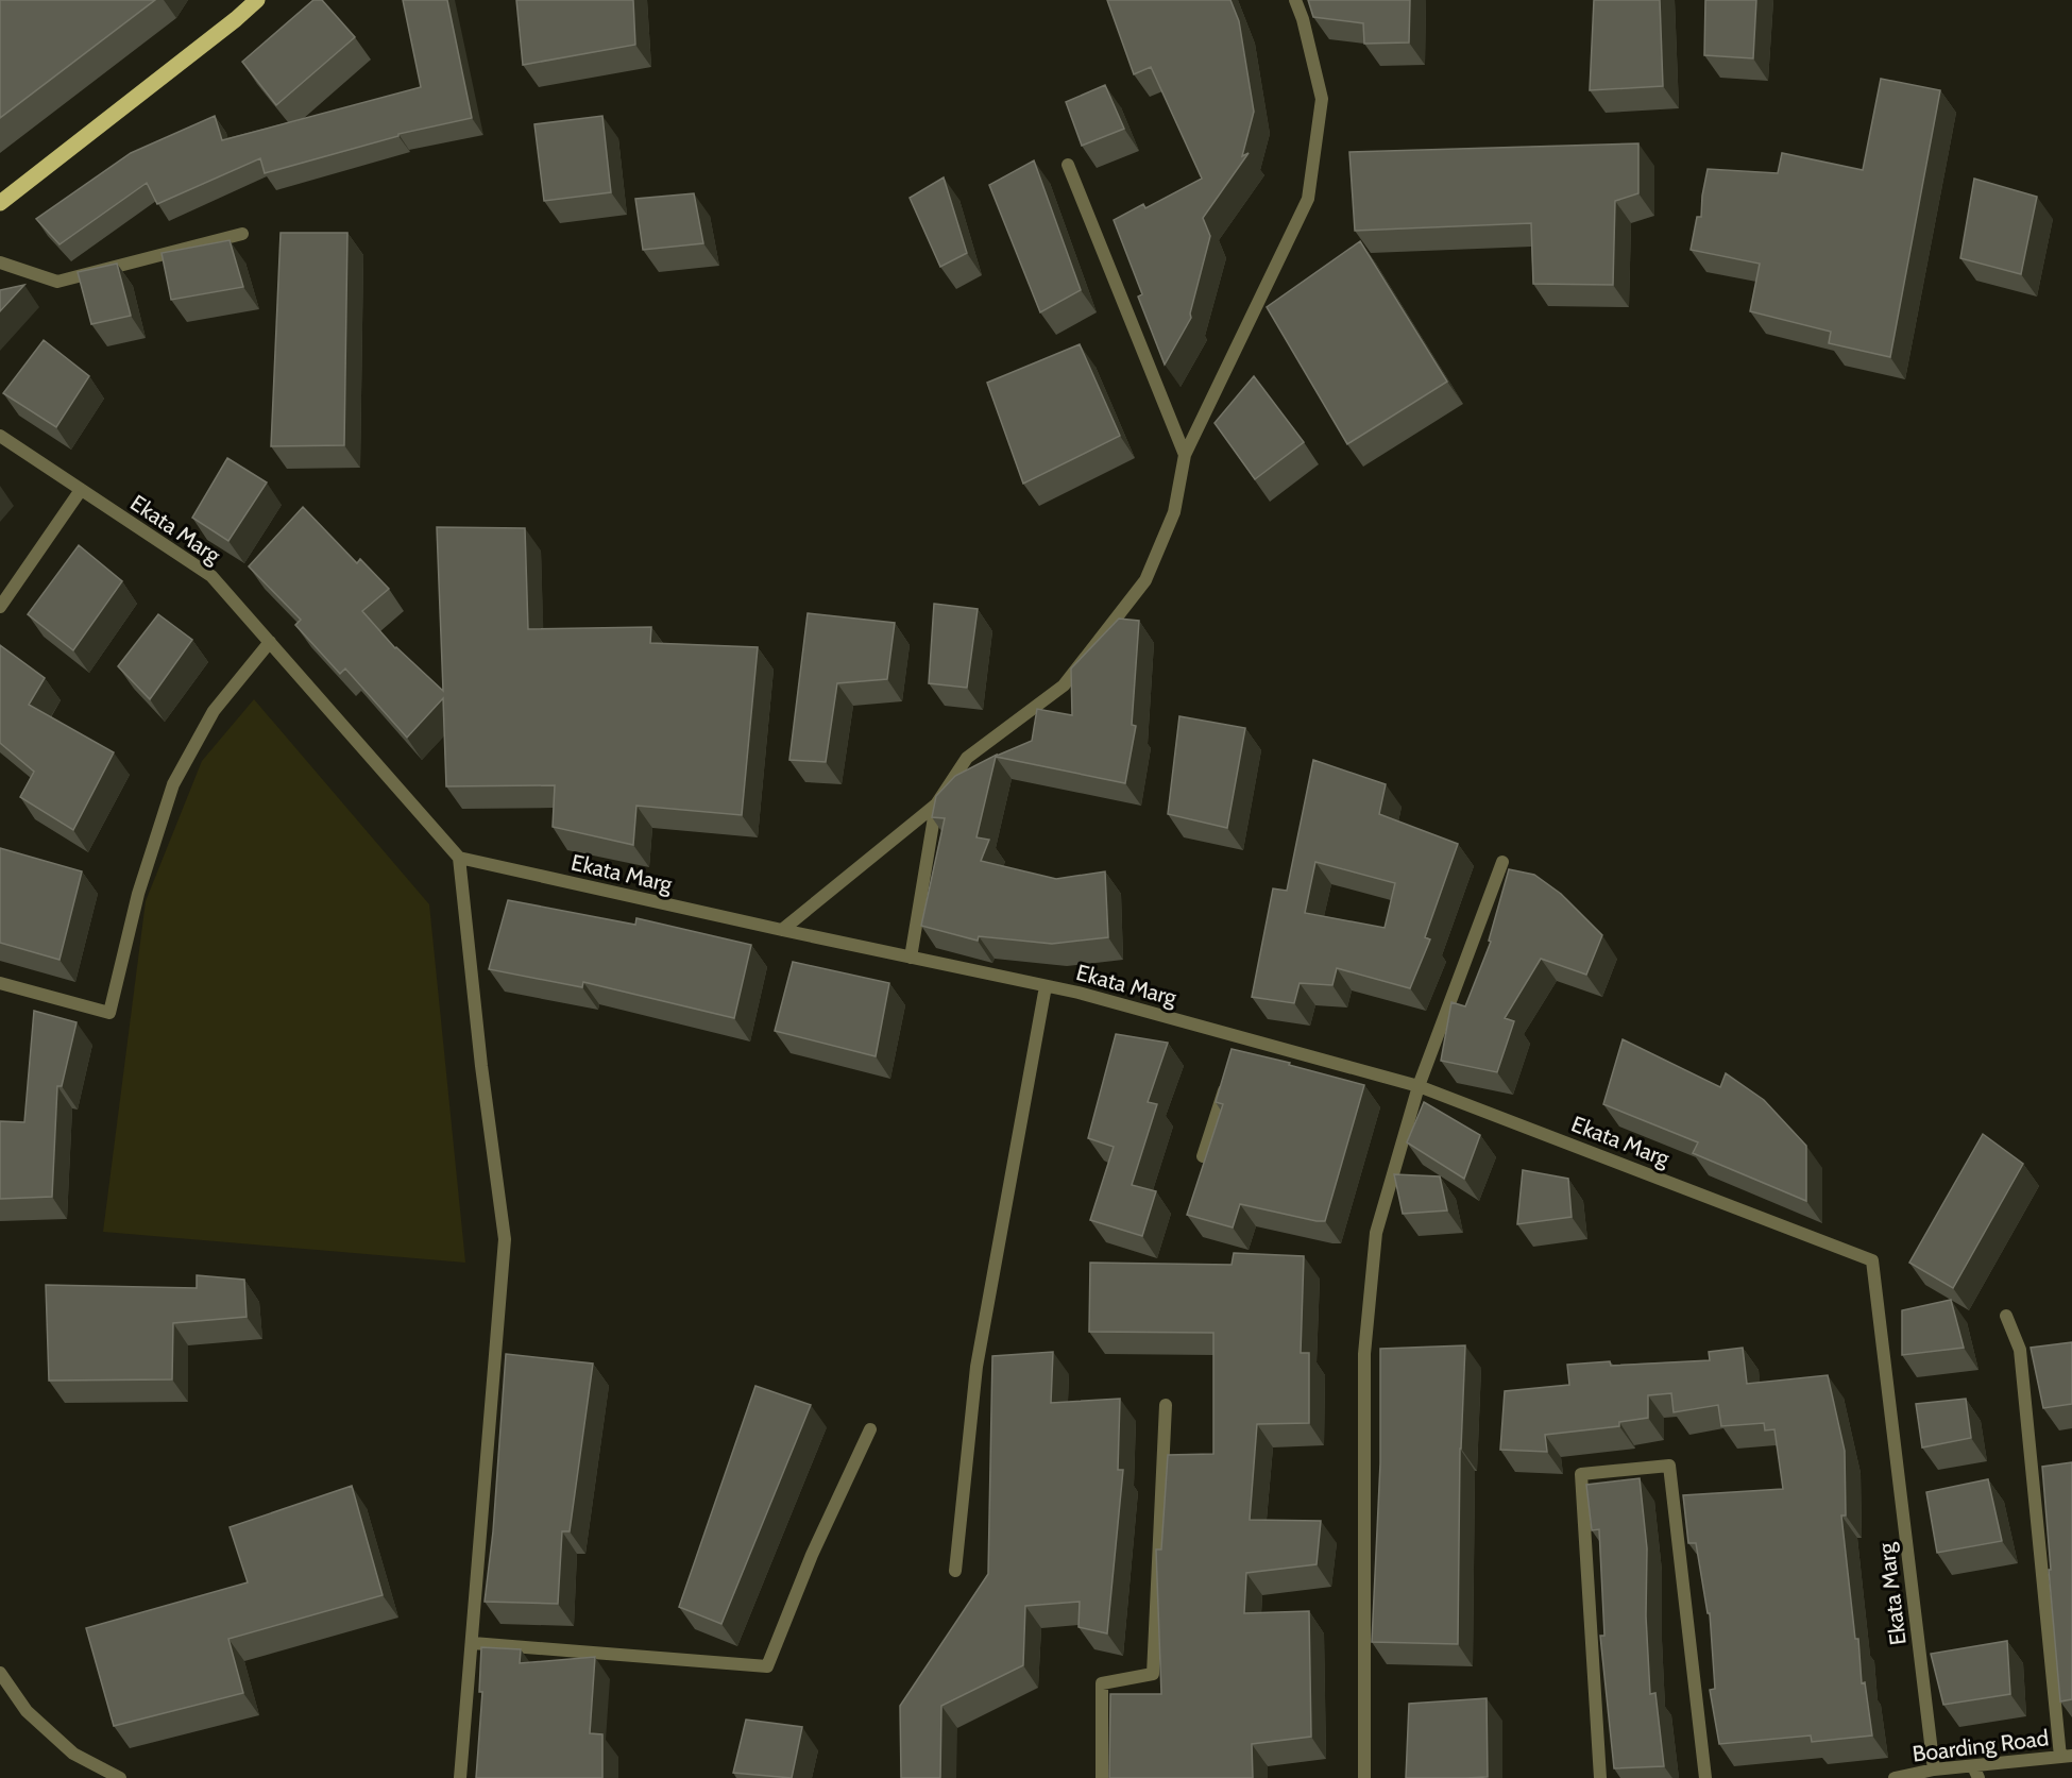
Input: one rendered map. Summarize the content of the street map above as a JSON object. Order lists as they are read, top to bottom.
{
  "streets": {
    "street": ["Ekata Marg", "Boarding Road"]
  },
  "crossings": [
    ["Ekata Marg", "Boarding Road"]
  ]
}
